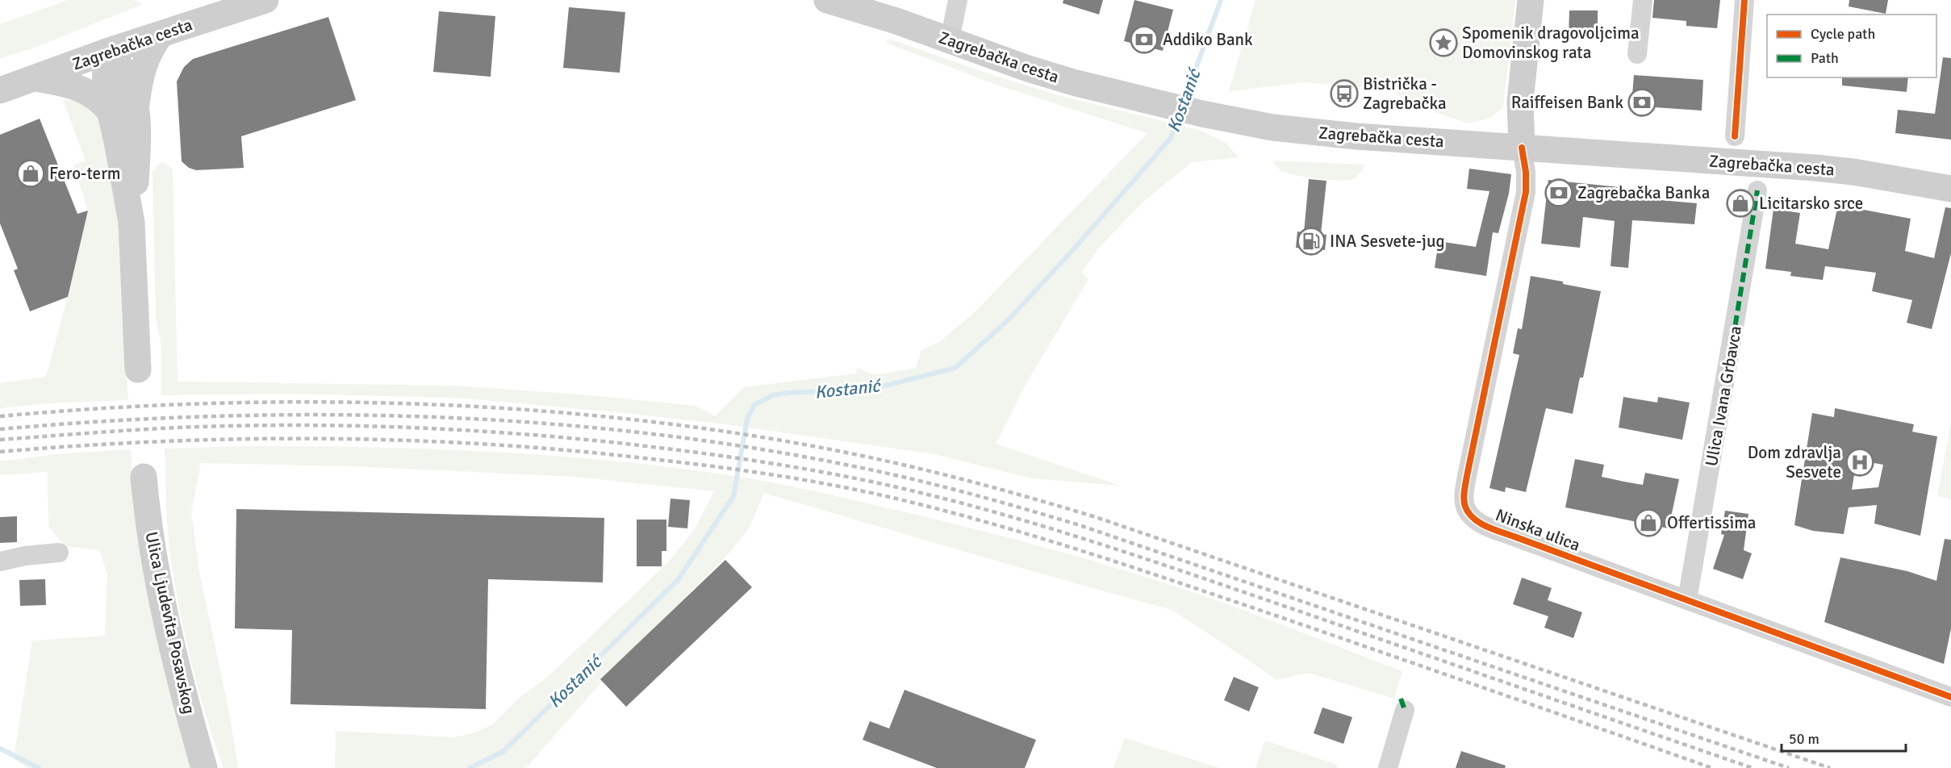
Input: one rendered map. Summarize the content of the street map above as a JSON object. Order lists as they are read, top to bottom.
{
  "streets": {
    "main road": ["Zagrebačka cesta", "Ulica Ljudevita Posavskog"],
    "street": ["Ulica Ivana Grbavca", "Ninska ulica"]
  },
  "crossings": [
    ["Zagrebačka cesta", "Ninska ulica"],
    ["Ulica Ivana Grbavca", "Ninska ulica"]
  ],
  "water": ["Kostanić"],
  "places": {
    "bank": ["Addiko Bank", "Raiffeisen Bank", "Zagrebačka Banka"],
    "place": ["Spomenik dragovoljcima Domovinskog rata"],
    "bus stop": ["Bistrička - Zagrebačka"],
    "shop": ["Fero-term", "Licitarsko srce", "Offertissima"],
    "fuel station": ["INA Sesvete-jug"],
    "hospital": ["Dom zdravlja Sesvete"]
  },
  "legend": ["Cycle path", "Path"],
  "scale_bar": "50 m"
}
